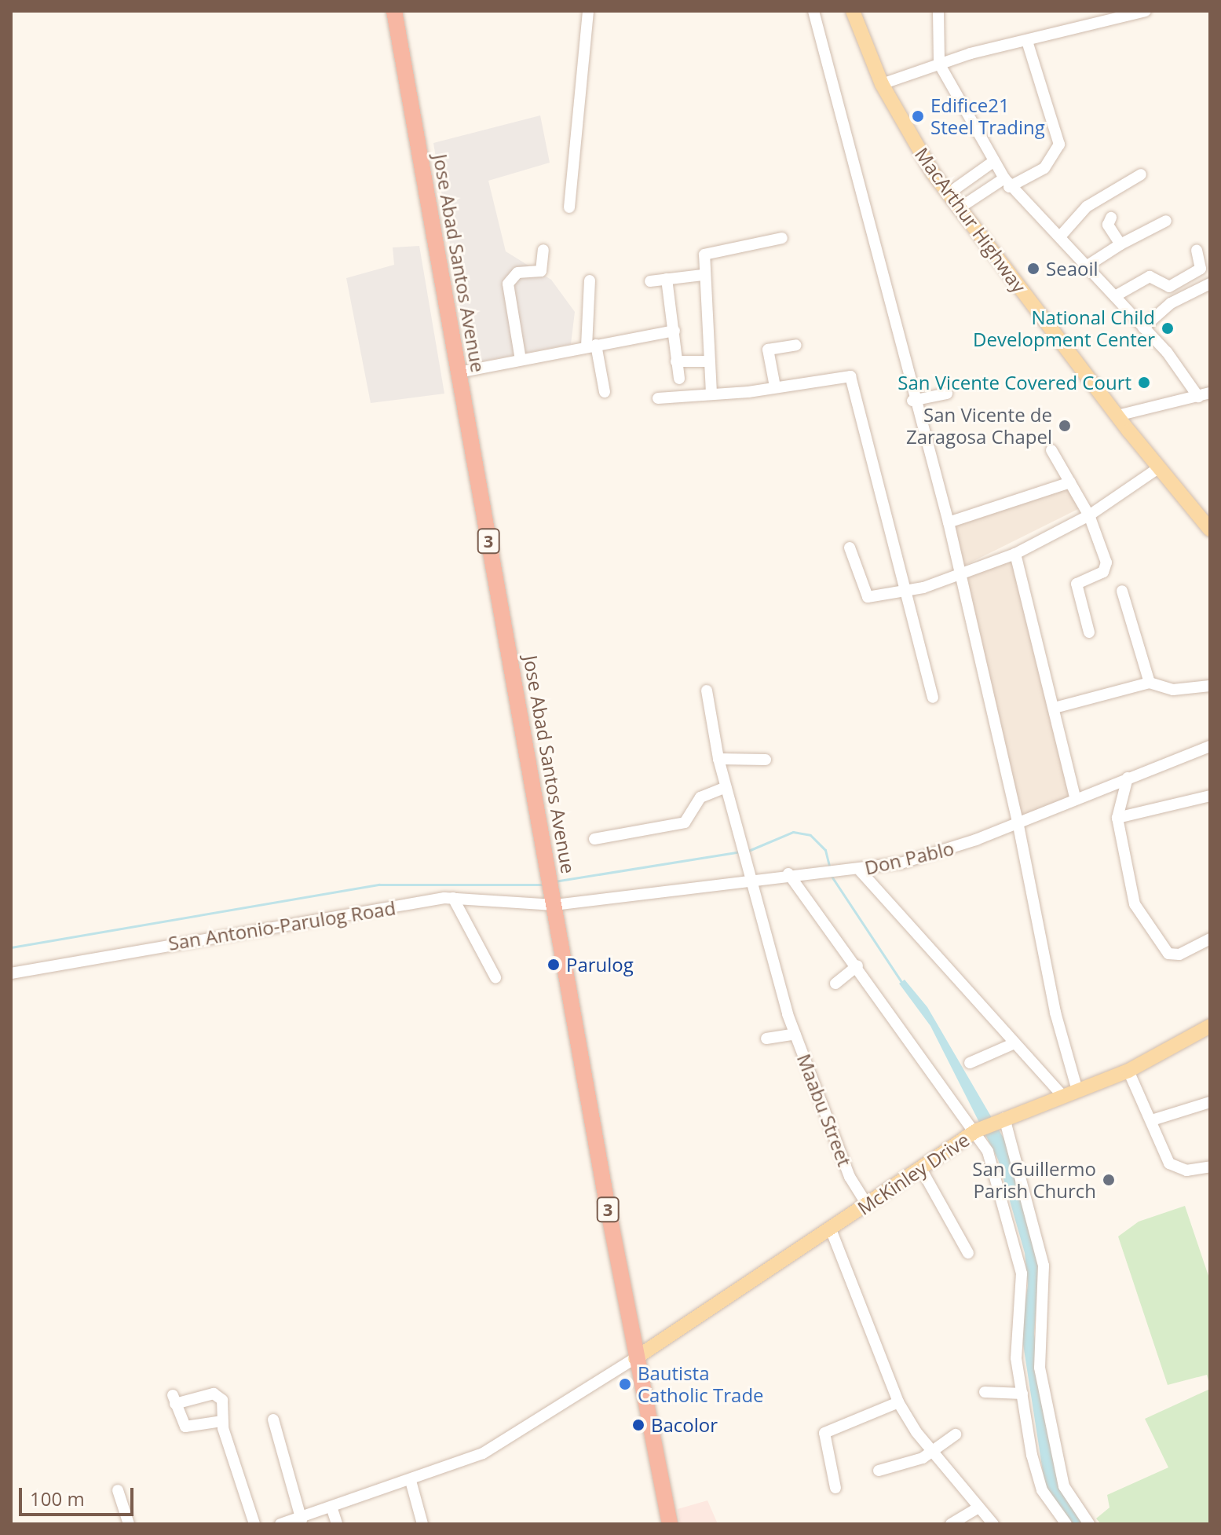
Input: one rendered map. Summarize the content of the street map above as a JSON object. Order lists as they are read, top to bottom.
{
  "streets": {
    "highway": ["Jose Abad Santos Avenue", "3"],
    "main road": ["MacArthur Highway", "McKinley Drive"],
    "street": ["Don Pablo", "San Antonio-Parulog Road", "Maabu Street"]
  },
  "crossings": [
    ["Jose Abad Santos Avenue", "Don Pablo"],
    ["Jose Abad Santos Avenue", "San Antonio-Parulog Road"],
    ["Jose Abad Santos Avenue", "McKinley Drive"],
    ["Don Pablo", "San Antonio-Parulog Road"],
    ["Don Pablo", "Maabu Street"],
    ["Maabu Street", "McKinley Drive"]
  ],
  "places": [
    "Edifice21 Steel Trading",
    "Seaoil",
    "National Child Development Center",
    "San Vicente Covered Court",
    "San Vicente de Zaragosa Chapel",
    "Parulog",
    "San Guillermo Parish Church",
    "Bautista Catholic Trade",
    "Bacolor"
  ],
  "scale_bar": "100 m"
}
